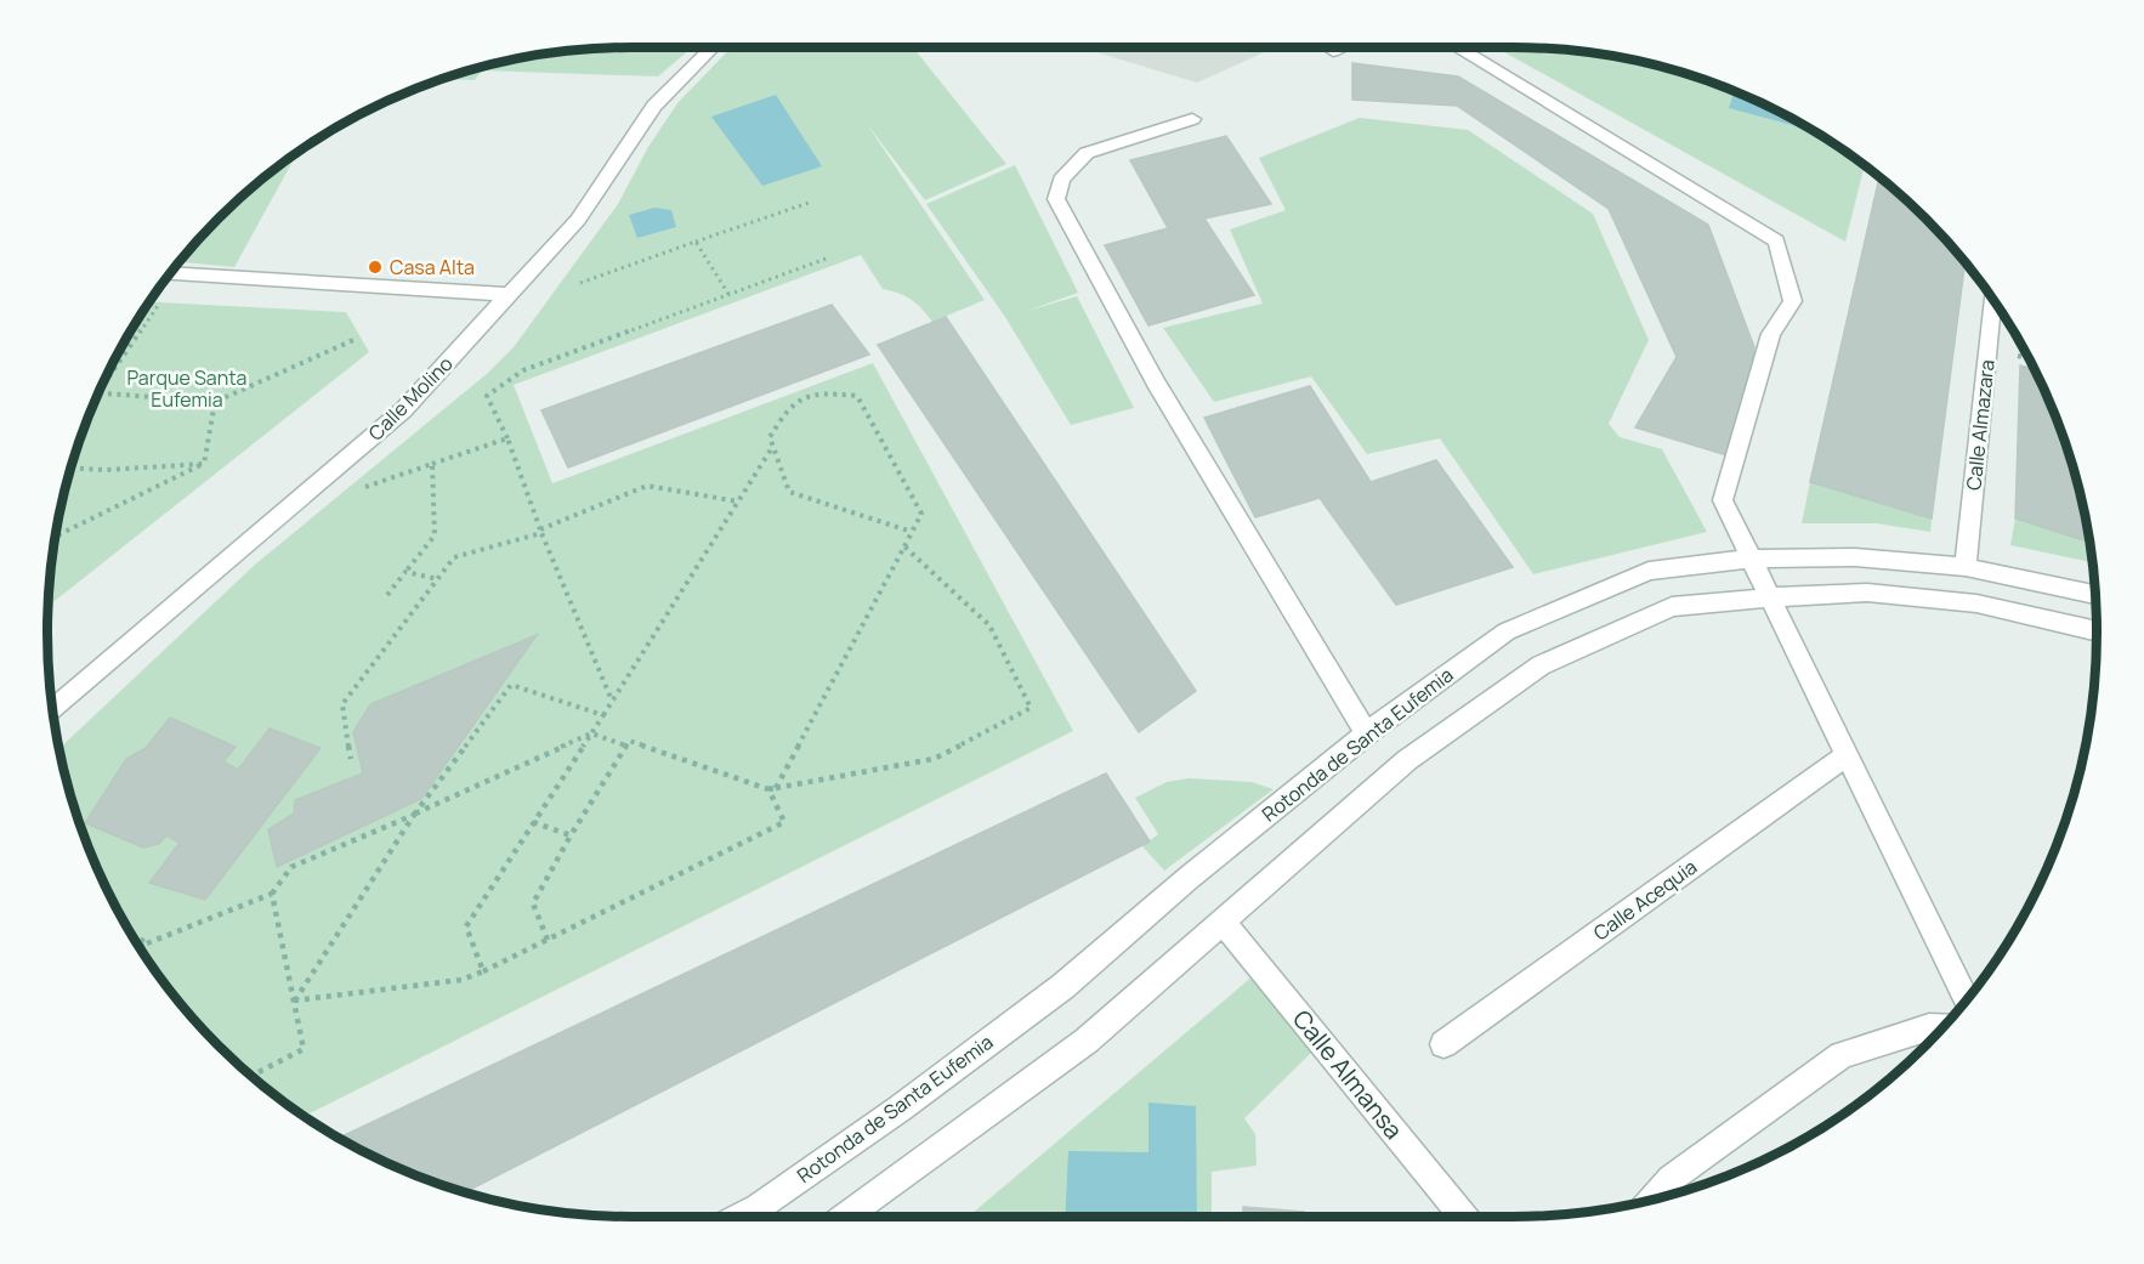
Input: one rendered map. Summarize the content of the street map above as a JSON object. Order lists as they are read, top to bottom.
{
  "streets": {
    "street": [
      "Calle Molino",
      "Calle Almazara",
      "Rotonda de Santa Eufemia",
      "Calle Acequia",
      "Calle Almansa"
    ]
  },
  "crossings": [
    ["Calle Almazara", "Rotonda de Santa Eufemia"]
  ],
  "parks": ["Parque Santa Eufemia"],
  "places": ["Casa Alta"]
}
